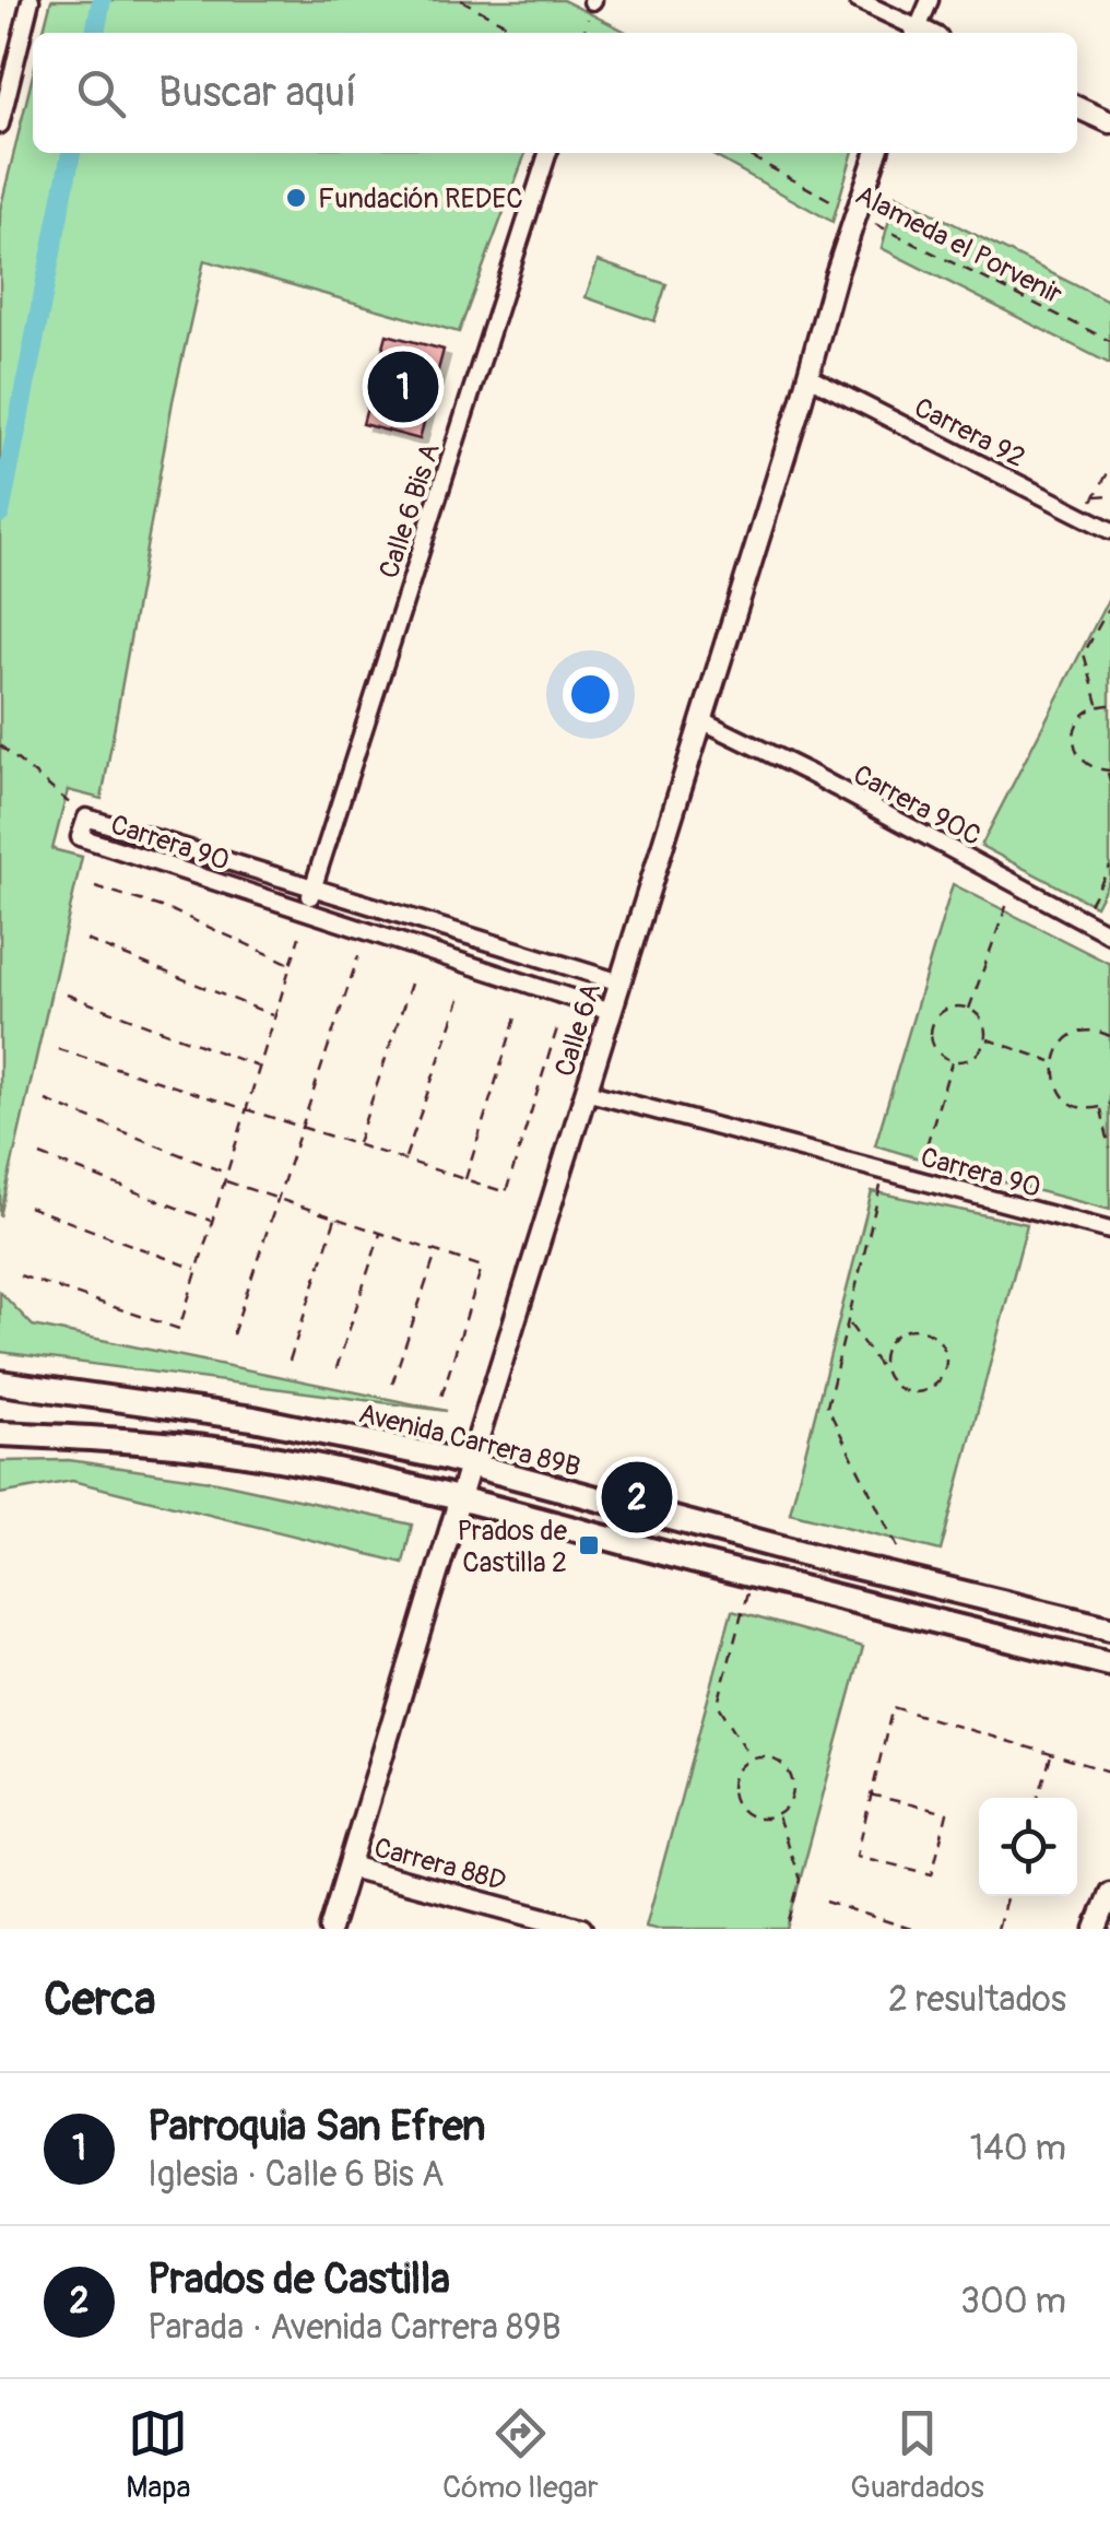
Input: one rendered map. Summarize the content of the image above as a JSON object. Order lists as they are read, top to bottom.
{
  "streets": {
    "main road": ["Avenida Carrera 89B"],
    "street": [
      "Carrera 92",
      "Calle 6 Bis A",
      "Carrera 90C",
      "Carrera 90",
      "Calle 6A",
      "Carrera 88D"
    ],
    "path": ["Alameda el Porvenir"]
  },
  "crossings": [
    ["Alameda el Porvenir", "Calle 6A"],
    ["Carrera 92", "Calle 6A"],
    ["Calle 6 Bis A", "Carrera 90"],
    ["Carrera 90C", "Calle 6A"],
    ["Carrera 90", "Calle 6A"],
    ["Calle 6A", "Avenida Carrera 89B"],
    ["Calle 6A", "Carrera 88D"]
  ],
  "places": {
    "other": ["Fundación REDEC"],
    "transit": ["Prados de Castilla 2"]
  },
  "page": {
    "search": "Buscar aquí",
    "pins": ["1", "2"],
    "heading": ["Cerca", "2 resultados"],
    "list": [
      {
        "mark": "1",
        "name": "Parroquia San Efren",
        "note": "Iglesia · Calle 6 Bis A",
        "value": "140 m"
      },
      {
        "mark": "2",
        "name": "Prados de Castilla",
        "note": "Parada · Avenida Carrera 89B",
        "value": "300 m"
      }
    ],
    "nav": ["Mapa", "Cómo llegar", "Guardados"]
  }
}
